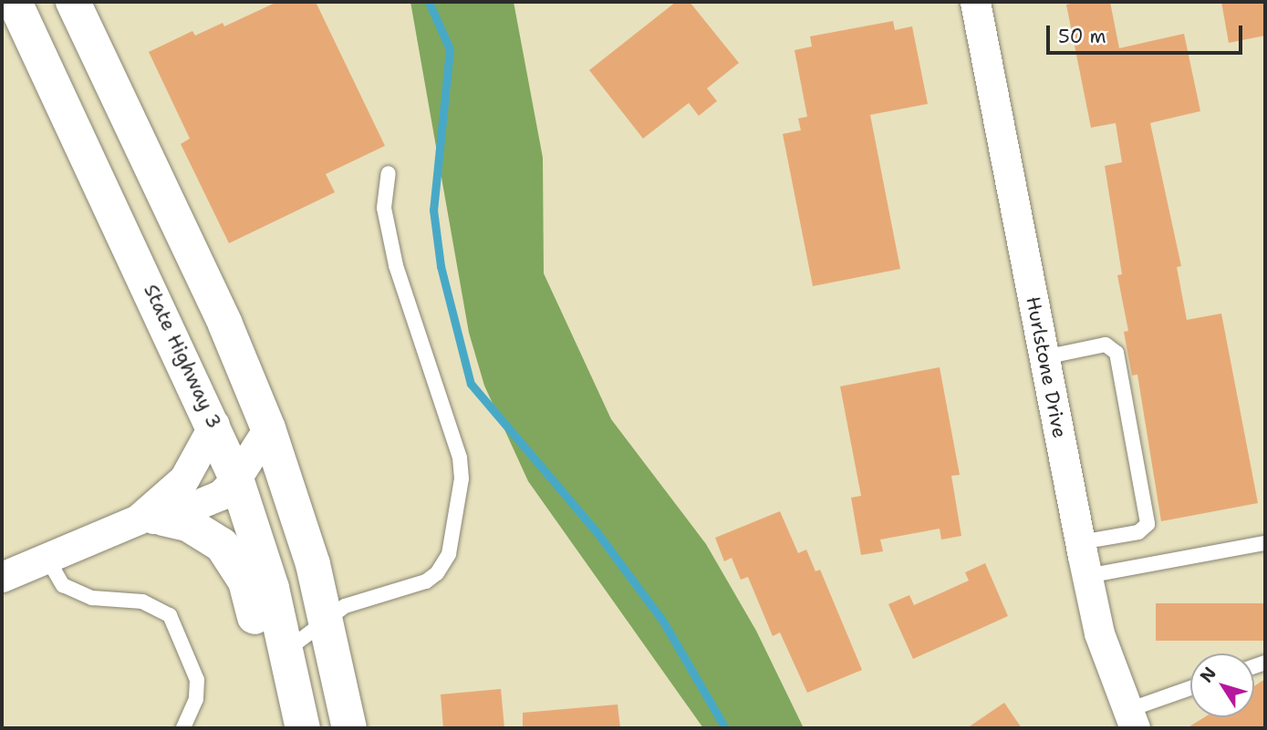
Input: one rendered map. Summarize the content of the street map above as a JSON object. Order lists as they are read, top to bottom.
{
  "streets": {
    "highway": ["State Highway 3"],
    "street": ["Hurlstone Drive"]
  },
  "scale_bar": "50 m",
  "north": "top left"
}
